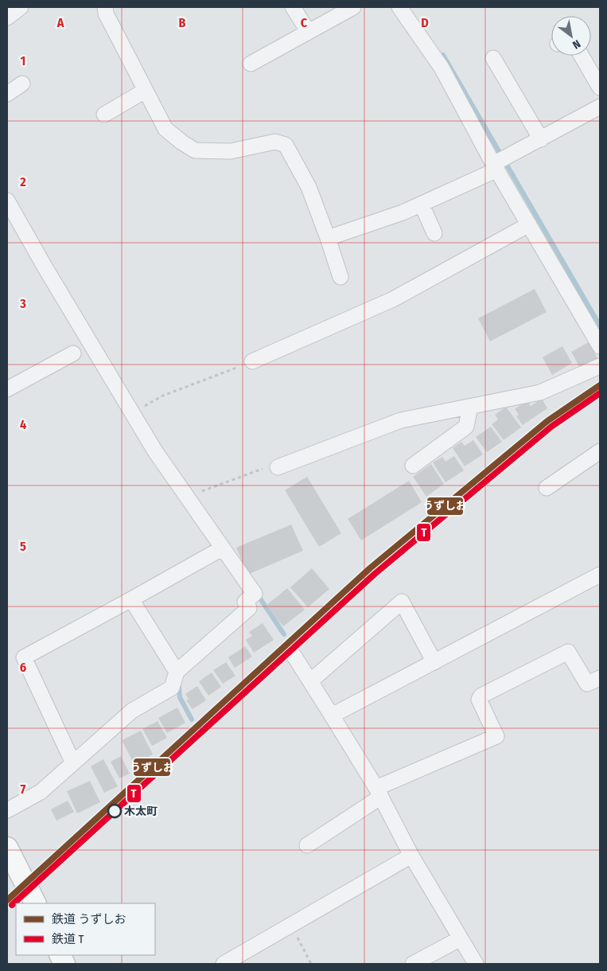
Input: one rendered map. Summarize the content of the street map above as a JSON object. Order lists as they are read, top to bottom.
{
  "places": ["木太町"],
  "lines": ["rail line うずしお", "rail line T"],
  "legend": ["鉄道 うずしお", "鉄道 T"],
  "north": "bottom right",
  "grid": {
    "columns": [
      "A",
      "B",
      "C",
      "D"
    ],
    "rows": [
      "1",
      "2",
      "3",
      "4",
      "5",
      "6",
      "7"
    ]
  }
}
